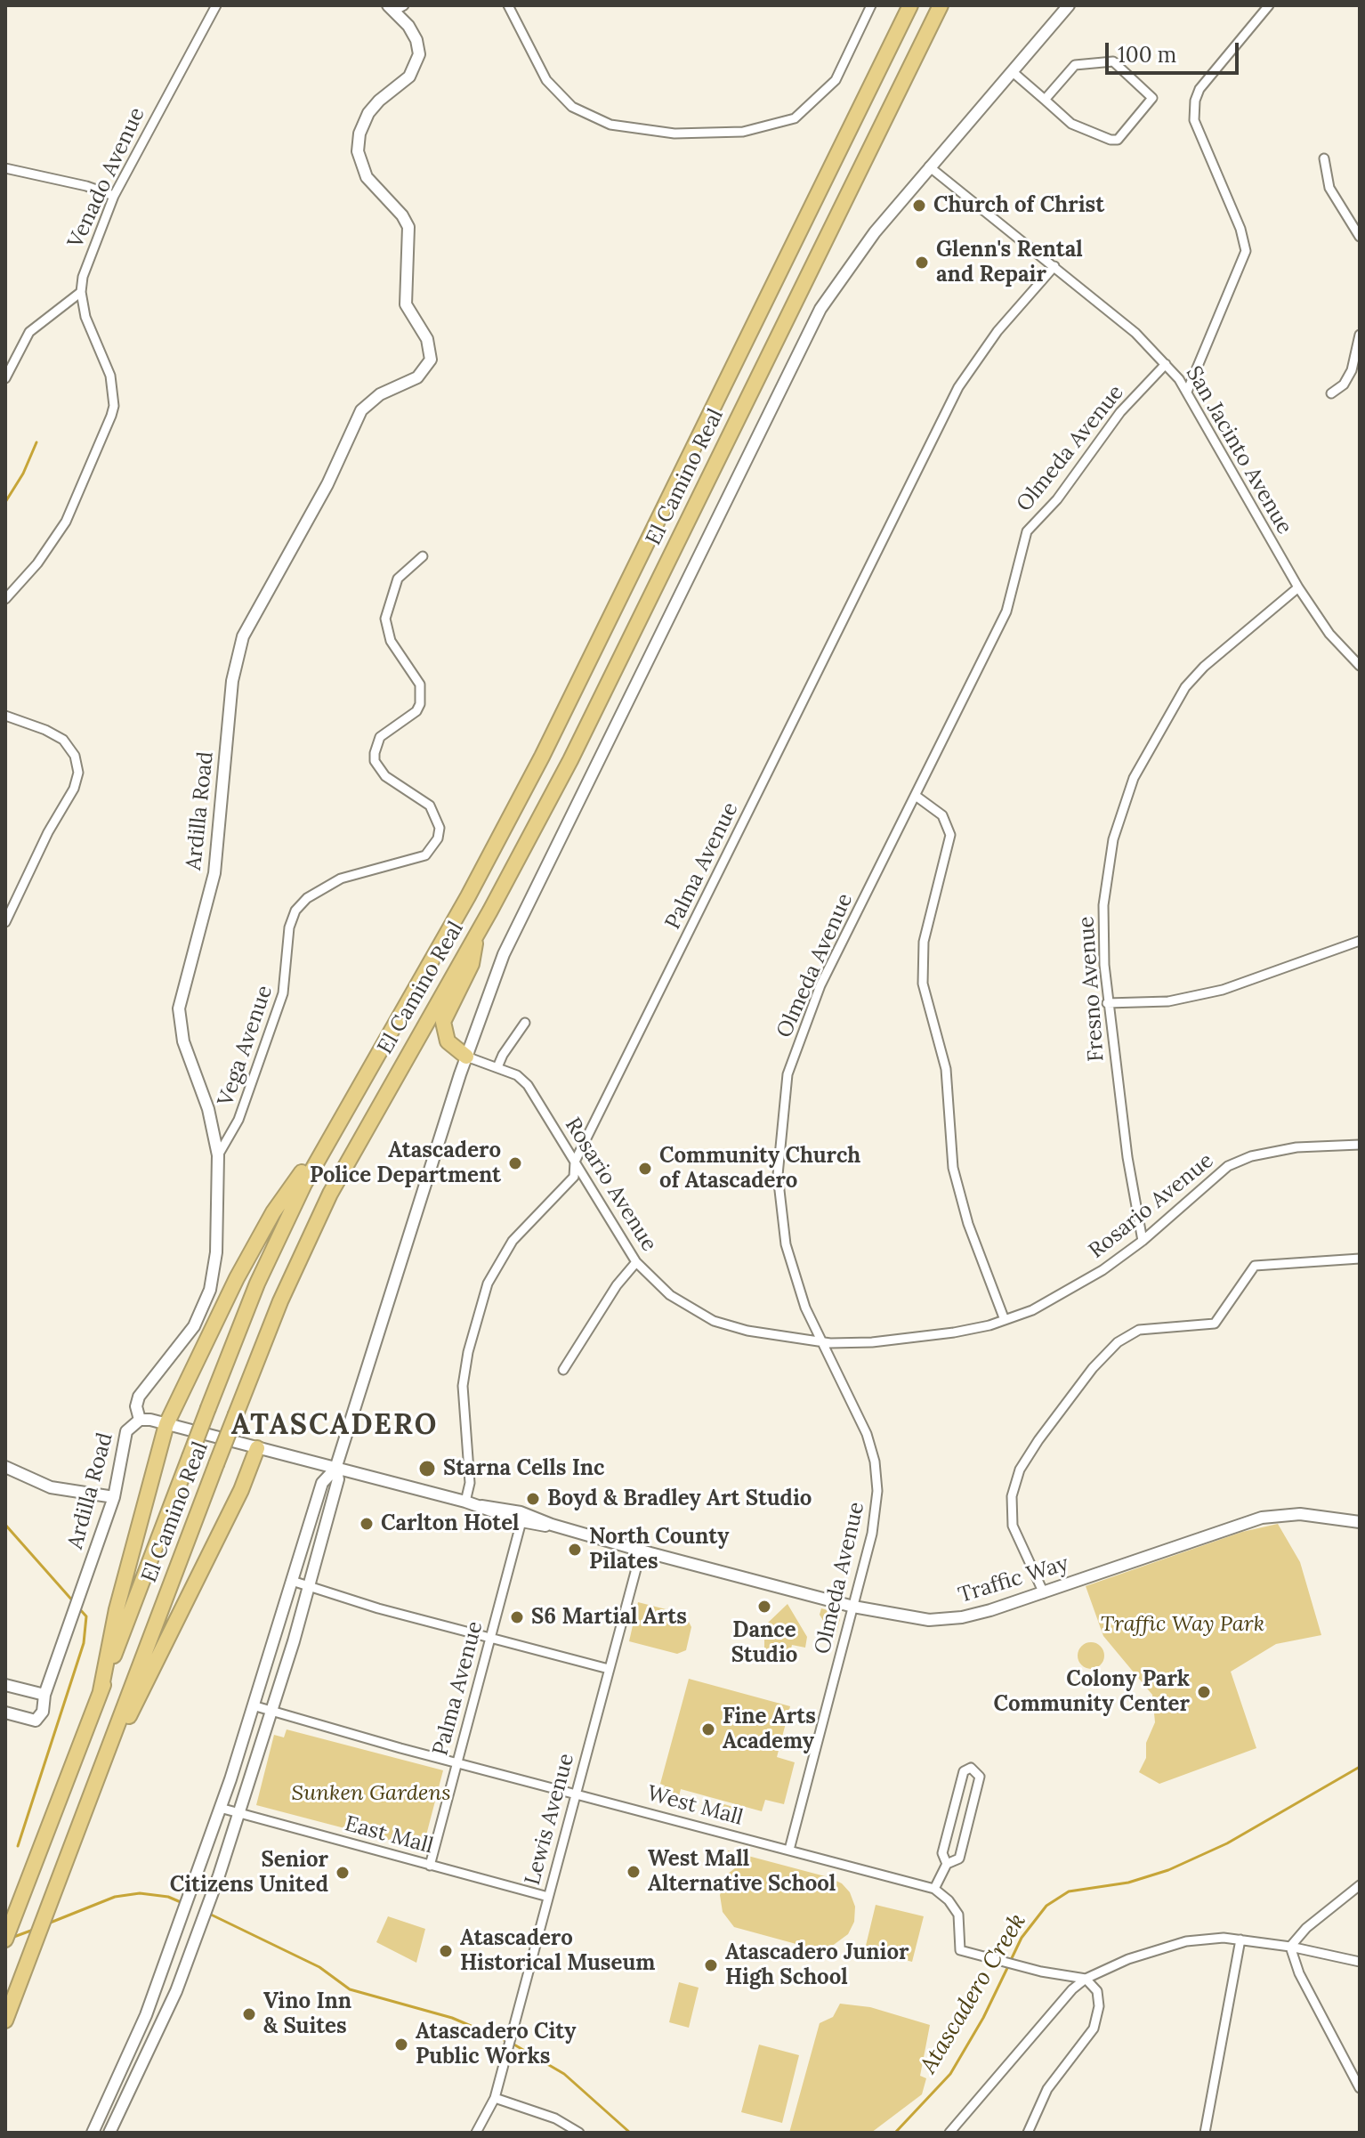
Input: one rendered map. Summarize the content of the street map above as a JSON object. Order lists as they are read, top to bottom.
{
  "streets": {
    "highway": ["El Camino Real"],
    "street": [
      "Venado Avenue",
      "Olmeda Avenue",
      "San Jacinto Avenue",
      "Ardilla Road",
      "Palma Avenue",
      "Fresno Avenue",
      "Vega Avenue",
      "Rosario Avenue",
      "Traffic Way",
      "West Mall",
      "Lewis Avenue",
      "East Mall"
    ]
  },
  "crossings": [
    ["Olmeda Avenue", "San Jacinto Avenue"],
    ["Olmeda Avenue", "Rosario Avenue"],
    ["Olmeda Avenue", "Traffic Way"],
    ["Olmeda Avenue", "West Mall"],
    ["San Jacinto Avenue", "Palma Avenue"],
    ["San Jacinto Avenue", "Fresno Avenue"],
    ["Ardilla Road", "Vega Avenue"],
    ["Ardilla Road", "Traffic Way"],
    ["Palma Avenue", "Rosario Avenue"],
    ["Palma Avenue", "Traffic Way"],
    ["Palma Avenue", "West Mall"],
    ["Palma Avenue", "East Mall"],
    ["Fresno Avenue", "Rosario Avenue"],
    ["Traffic Way", "Lewis Avenue"],
    ["West Mall", "Lewis Avenue"],
    ["Lewis Avenue", "East Mall"]
  ],
  "districts": ["ATASCADERO"],
  "water": ["Atascadero Creek"],
  "parks": ["Traffic Way Park", "Sunken Gardens"],
  "places": [
    "Church of Christ",
    "Glenn's Rental and Repair",
    "Atascadero Police Department",
    "Community Church of Atascadero",
    "Starna Cells Inc",
    "Boyd & Bradley Art Studio",
    "Carlton Hotel",
    "North County Pilates",
    "Dance Studio",
    "S6 Martial Arts",
    "Colony Park Community Center",
    "Fine Arts Academy",
    "West Mall Alternative School",
    "Senior Citizens United",
    "Atascadero Historical Museum",
    "Atascadero Junior High School",
    "Vino Inn & Suites",
    "Atascadero City Public Works"
  ],
  "scale_bar": "100 m"
}
